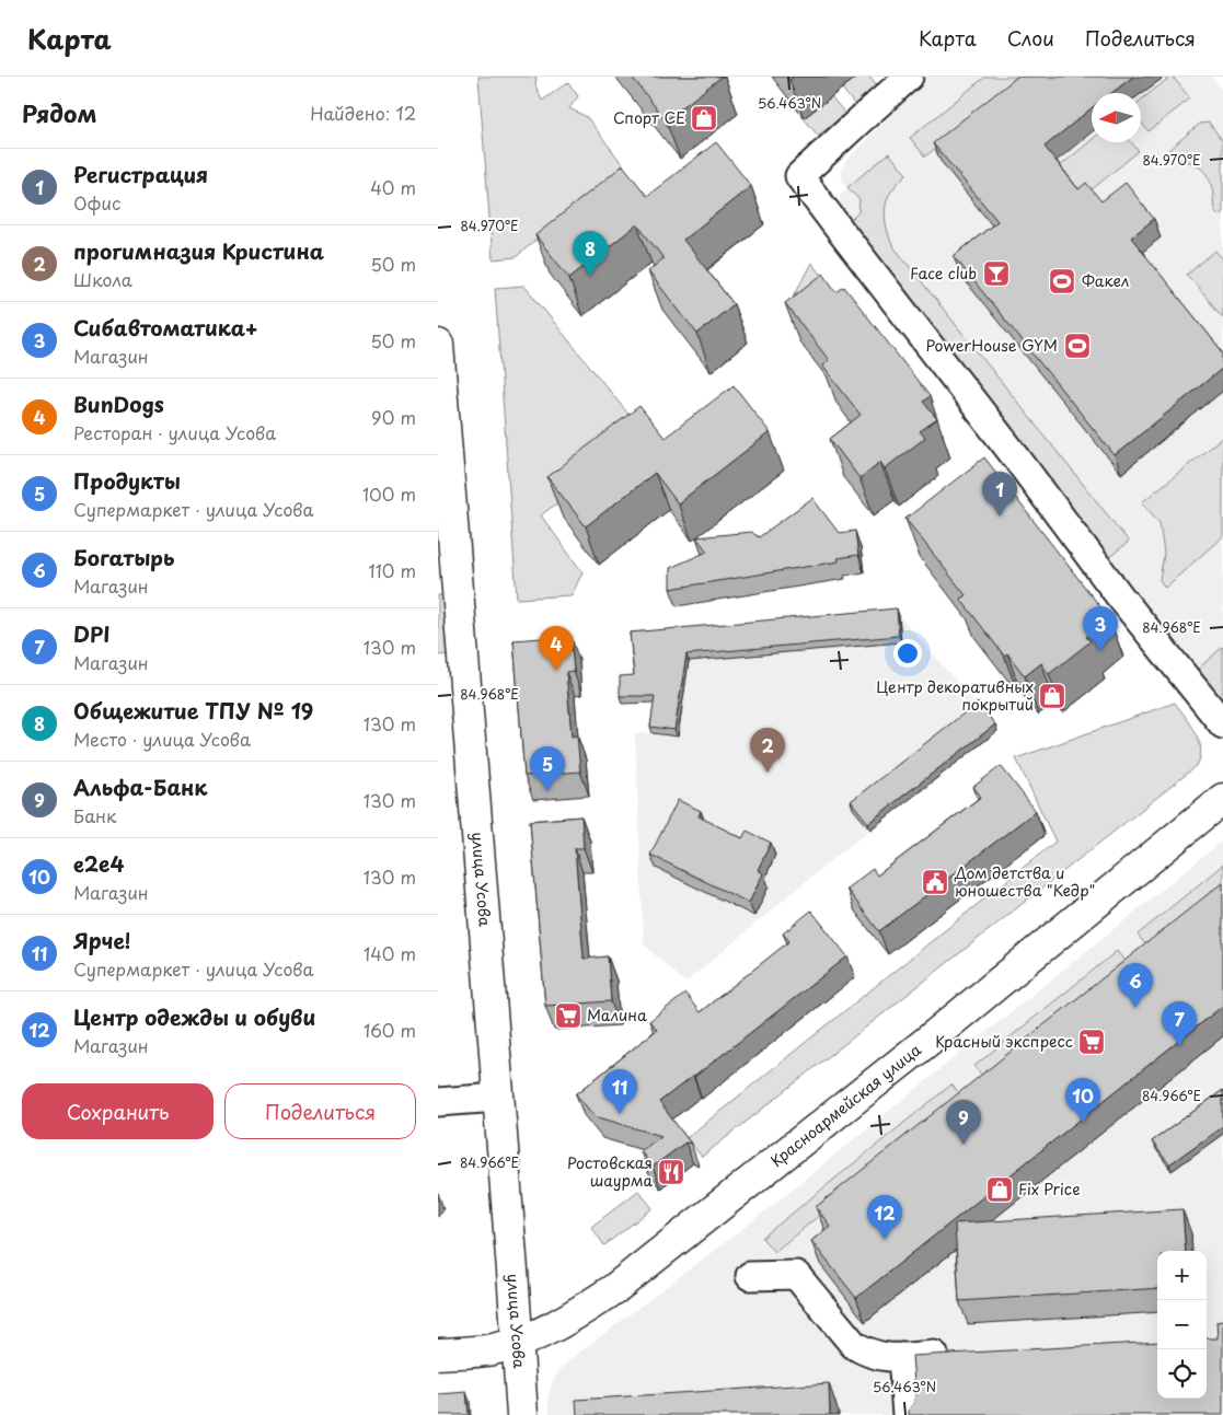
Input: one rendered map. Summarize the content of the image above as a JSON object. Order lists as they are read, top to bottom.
{
  "streets": {
    "main road": ["улица Усова", "Красноармейская улица"]
  },
  "crossings": [
    ["улица Усова", "Красноармейская улица"]
  ],
  "places": {
    "shop": ["Спорт СЕ", "Центр декоративных покрытий", "Fix Price"],
    "bar": ["Face club"],
    "sports": ["Факел", "PowerHouse GYM"],
    "public building": ["Дом детства и юношества \"Кедр\""],
    "supermarket": ["Малина", "Красный экспресс"],
    "restaurant": ["Ростовская шаурма"]
  },
  "north": "left",
  "page": {
    "header": "Карта",
    "nav": ["Карта", "Слои", "Поделиться"],
    "heading": ["Рядом", "Найдено: 12"],
    "list": [
      {
        "mark": "1",
        "name": "Регистрация",
        "note": "Офис",
        "value": "40 m"
      },
      {
        "mark": "2",
        "name": "прогимназия Кристина",
        "note": "Школа",
        "value": "50 m"
      },
      {
        "mark": "3",
        "name": "Сибавтоматика+",
        "note": "Магазин",
        "value": "50 m"
      },
      {
        "mark": "4",
        "name": "BunDogs",
        "note": "Ресторан · улица Усова",
        "value": "90 m"
      },
      {
        "mark": "5",
        "name": "Продукты",
        "note": "Супермаркет · улица Усова",
        "value": "100 m"
      },
      {
        "mark": "6",
        "name": "Богатырь",
        "note": "Магазин",
        "value": "110 m"
      },
      {
        "mark": "7",
        "name": "DPI",
        "note": "Магазин",
        "value": "130 m"
      },
      {
        "mark": "8",
        "name": "Общежитие ТПУ № 19",
        "note": "Место · улица Усова",
        "value": "130 m"
      },
      {
        "mark": "9",
        "name": "Альфа-Банк",
        "note": "Банк",
        "value": "130 m"
      },
      {
        "mark": "10",
        "name": "e2e4",
        "note": "Магазин",
        "value": "130 m"
      },
      {
        "mark": "11",
        "name": "Ярче!",
        "note": "Супермаркет · улица Усова",
        "value": "140 m"
      },
      {
        "mark": "12",
        "name": "Центр одежды и обуви",
        "note": "Магазин",
        "value": "160 m"
      }
    ],
    "pins": [
      "8",
      "1",
      "3",
      "4",
      "2",
      "5",
      "6",
      "7",
      "11",
      "10",
      "9",
      "12"
    ],
    "buttons": ["Сохранить", "Поделиться"],
    "map_buttons": ["+", "−"]
  },
  "coordinates": [
    "56.463°N",
    "84.970°E",
    "84.968°E",
    "84.966°E"
  ]
}
